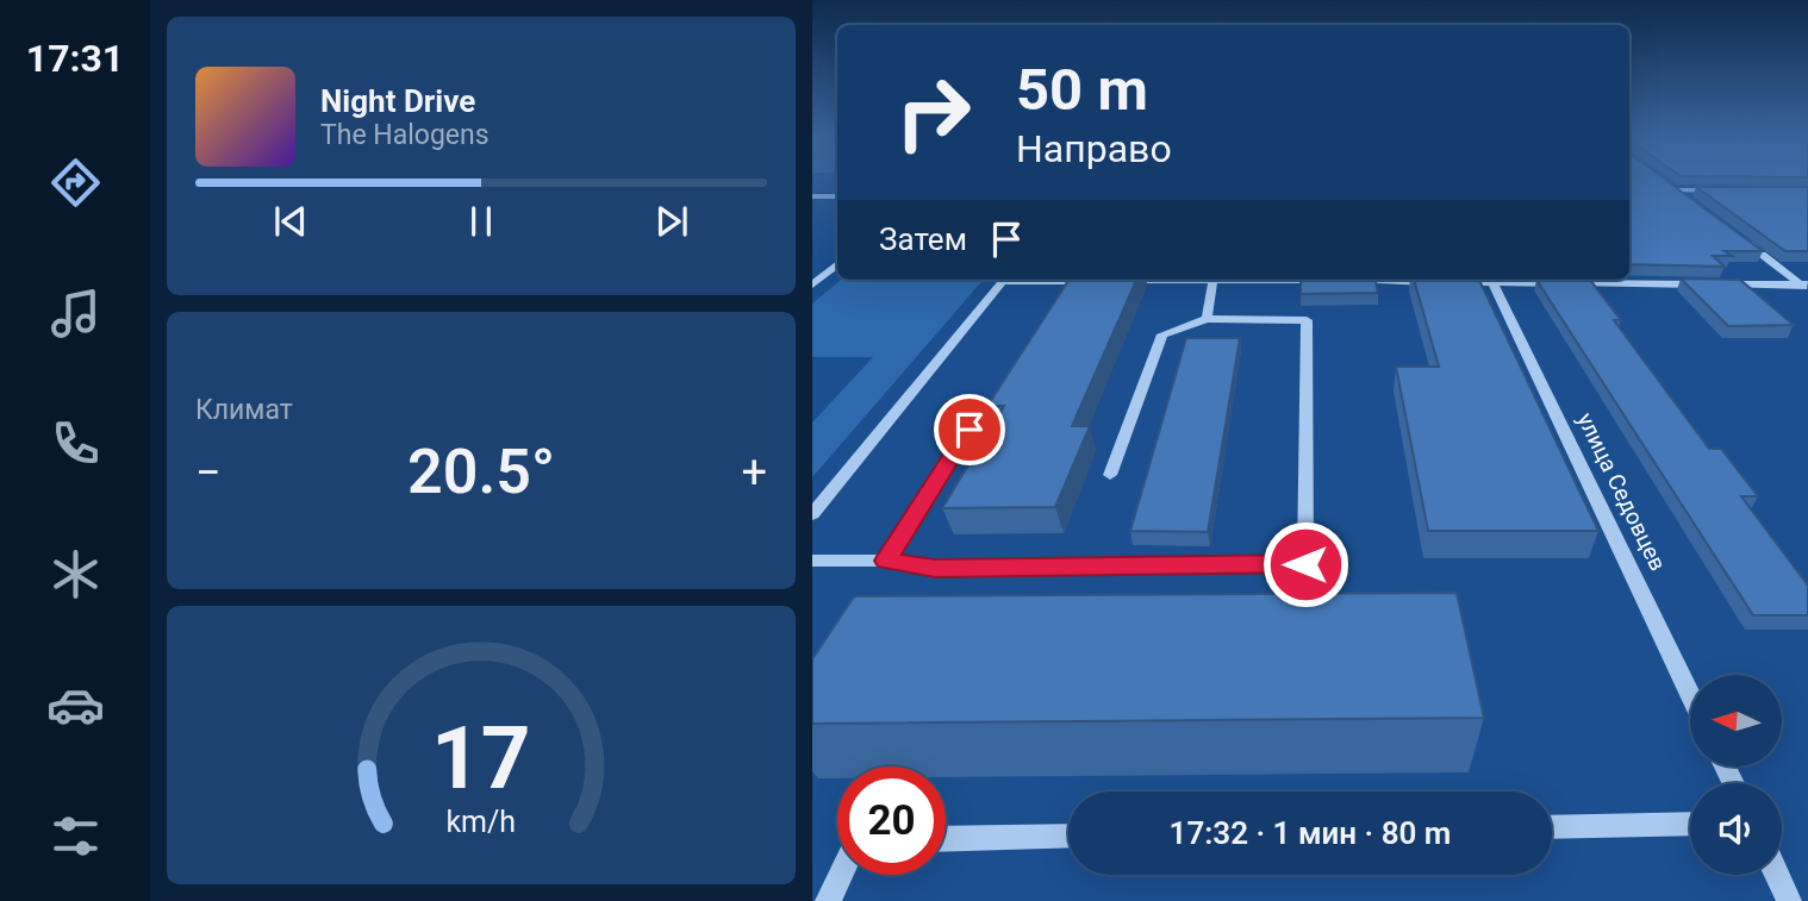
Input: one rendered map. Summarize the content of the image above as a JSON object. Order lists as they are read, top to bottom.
{
  "streets": {
    "street": ["улица Седовцев"]
  },
  "north": "left",
  "page": {
    "tabs": "17:31",
    "turn": ["50 m", "Направо"],
    "song": ["Night Drive", "The Halogens"],
    "then": "Затем",
    "tile": "Климат",
    "heat": ["−", "20.5°", "+"],
    "limit": "20",
    "trip": "17:32 · 1 мин · 80 m",
    "gauge": ["17", "km/h"]
  }
}
